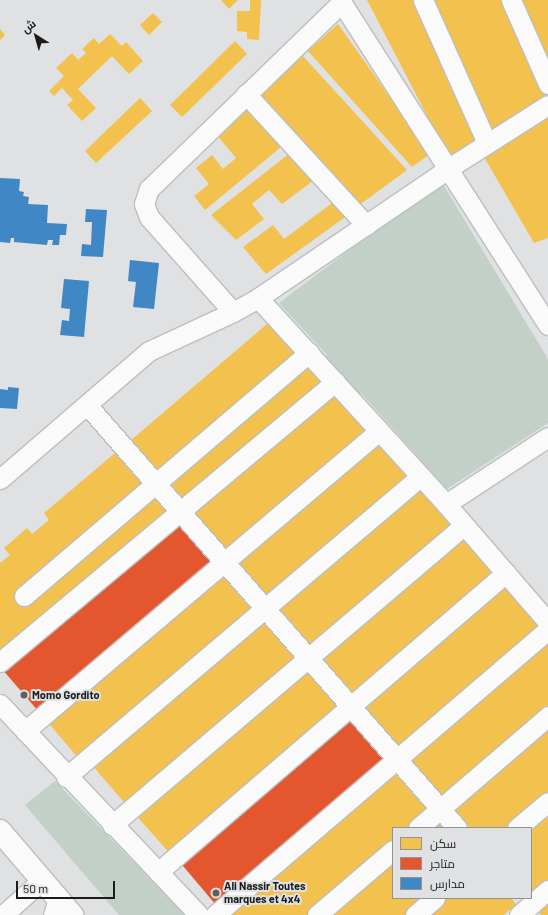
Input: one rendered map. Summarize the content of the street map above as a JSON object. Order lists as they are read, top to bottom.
{
  "places": ["Momo Gordito", "Ali Nassir Toutes marques et 4x4"],
  "legend": ["سكن", "متاجر", "مدارس"],
  "scale_bar": "50 m",
  "north": "top left"
}
